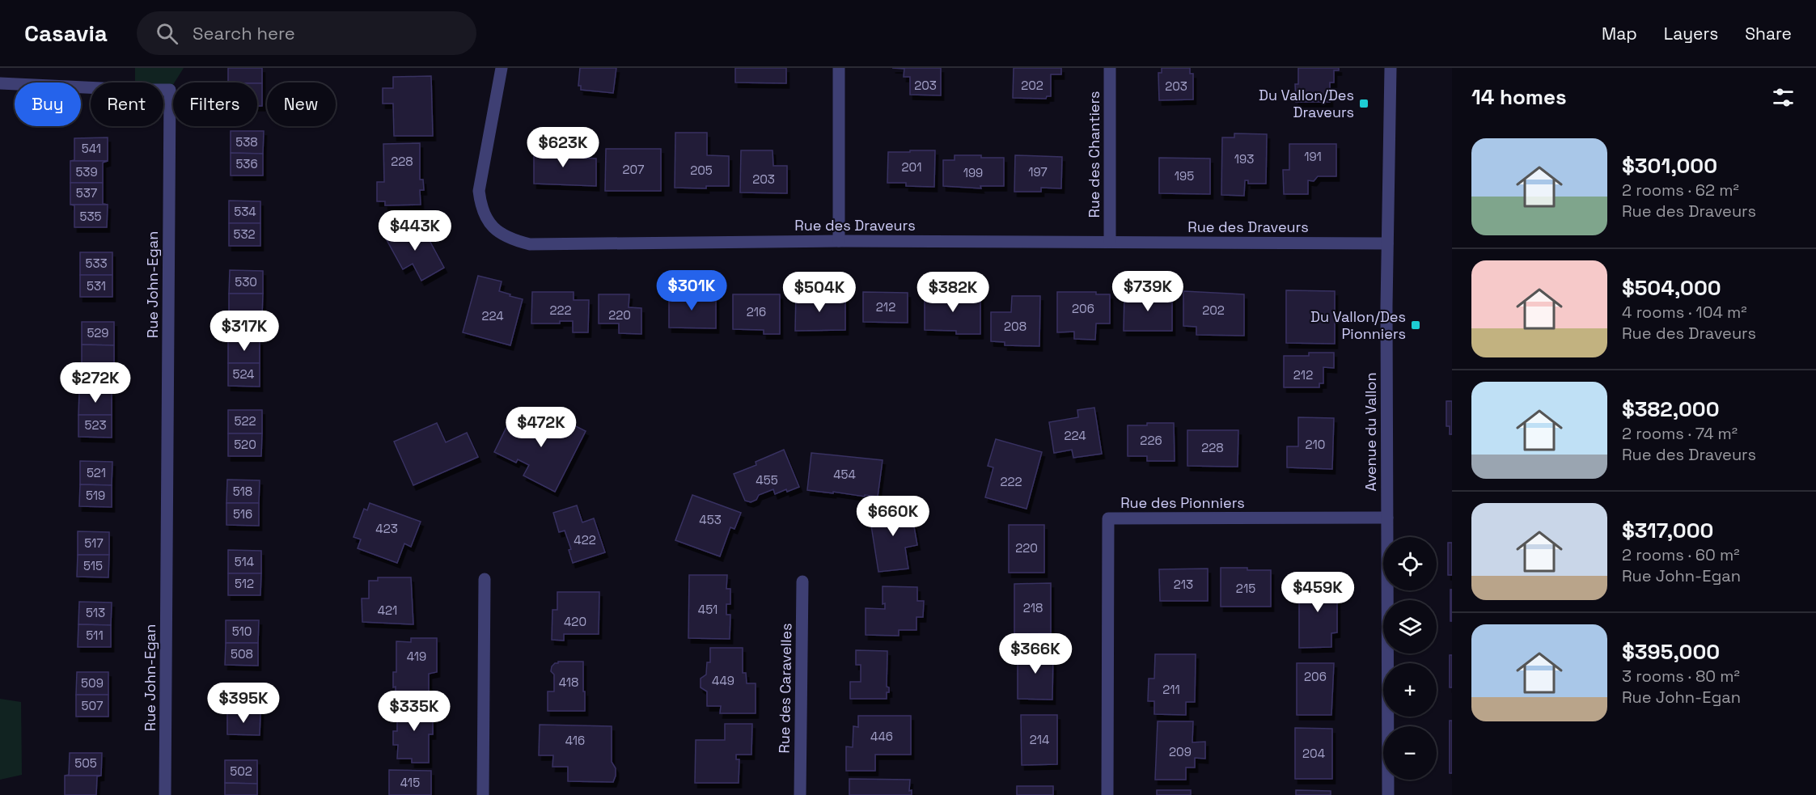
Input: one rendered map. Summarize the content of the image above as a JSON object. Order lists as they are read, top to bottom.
{
  "streets": {
    "street": [
      "Rue des Chantiers",
      "Rue des Draveurs",
      "Rue John-Egan",
      "Avenue du Vallon",
      "Rue des Pionniers",
      "Rue des Caravelles"
    ]
  },
  "crossings": [
    ["Rue des Chantiers", "Rue des Draveurs"],
    ["Rue des Draveurs", "Avenue du Vallon"],
    ["Avenue du Vallon", "Rue des Pionniers"]
  ],
  "places": {
    "transit": ["Du Vallon/Des Draveurs", "Du Vallon/Des Pionniers"]
  },
  "house_numbers": [
    "203",
    "202",
    "203",
    "538",
    "541",
    "191",
    "193",
    "228",
    "536",
    "201",
    "207",
    "205",
    "539",
    "197",
    "199",
    "195",
    "203",
    "537",
    "534",
    "535",
    "532",
    "533",
    "530",
    "531",
    "212",
    "206",
    "222",
    "202",
    "216",
    "220",
    "224",
    "208",
    "529",
    "524",
    "212",
    "522",
    "523",
    "224",
    "226",
    "520",
    "210",
    "228",
    "521",
    "454",
    "455",
    "222",
    "518",
    "519",
    "516",
    "453",
    "423",
    "422",
    "517",
    "220",
    "514",
    "515",
    "512",
    "213",
    "215",
    "218",
    "451",
    "421",
    "513",
    "420",
    "510",
    "511",
    "508",
    "419",
    "206",
    "449",
    "418",
    "509",
    "211",
    "507",
    "446",
    "214",
    "416",
    "209",
    "204",
    "505",
    "502",
    "415"
  ],
  "page": {
    "header": "Casavia",
    "search": "Search here",
    "nav": ["Map", "Layers", "Share"],
    "heading": "14 homes",
    "chip": [
      "Buy",
      "Rent",
      "Filters",
      "New"
    ],
    "list": [
      {
        "name": "$301,000",
        "note": "2 rooms · 62 m² · Rue des Draveurs"
      },
      {
        "name": "$504,000",
        "note": "4 rooms · 104 m² · Rue des Draveurs"
      },
      {
        "name": "$382,000",
        "note": "2 rooms · 74 m² · Rue des Draveurs"
      },
      {
        "name": "$317,000",
        "note": "2 rooms · 60 m² · Rue John-Egan"
      },
      {
        "name": "$395,000",
        "note": "3 rooms · 80 m² · Rue John-Egan"
      }
    ],
    "price": [
      "$623K",
      "$443K",
      "$301K",
      "$739K",
      "$504K",
      "$382K",
      "$317K",
      "$272K",
      "$472K",
      "$660K",
      "$459K",
      "$366K",
      "$395K",
      "$335K"
    ],
    "map_buttons": ["+", "−"]
  }
}
